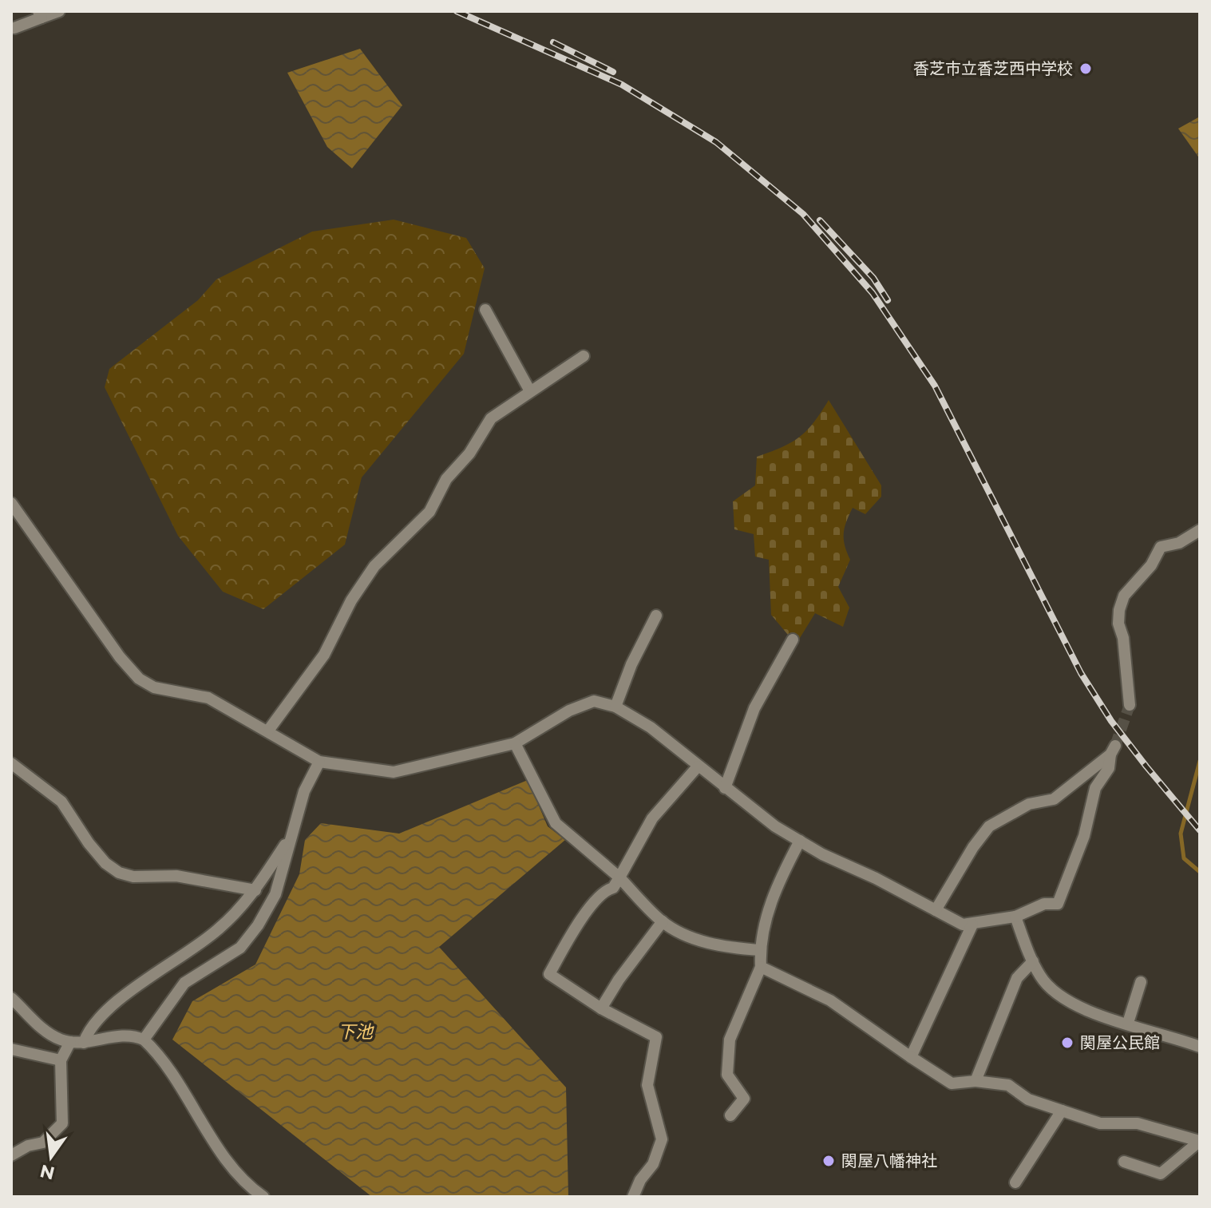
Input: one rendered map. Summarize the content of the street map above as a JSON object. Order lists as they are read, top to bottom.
{
  "water": ["下池"],
  "places": ["香芝市立香芝西中学校", "関屋公民館", "関屋八幡神社"],
  "north": "bottom"
}
